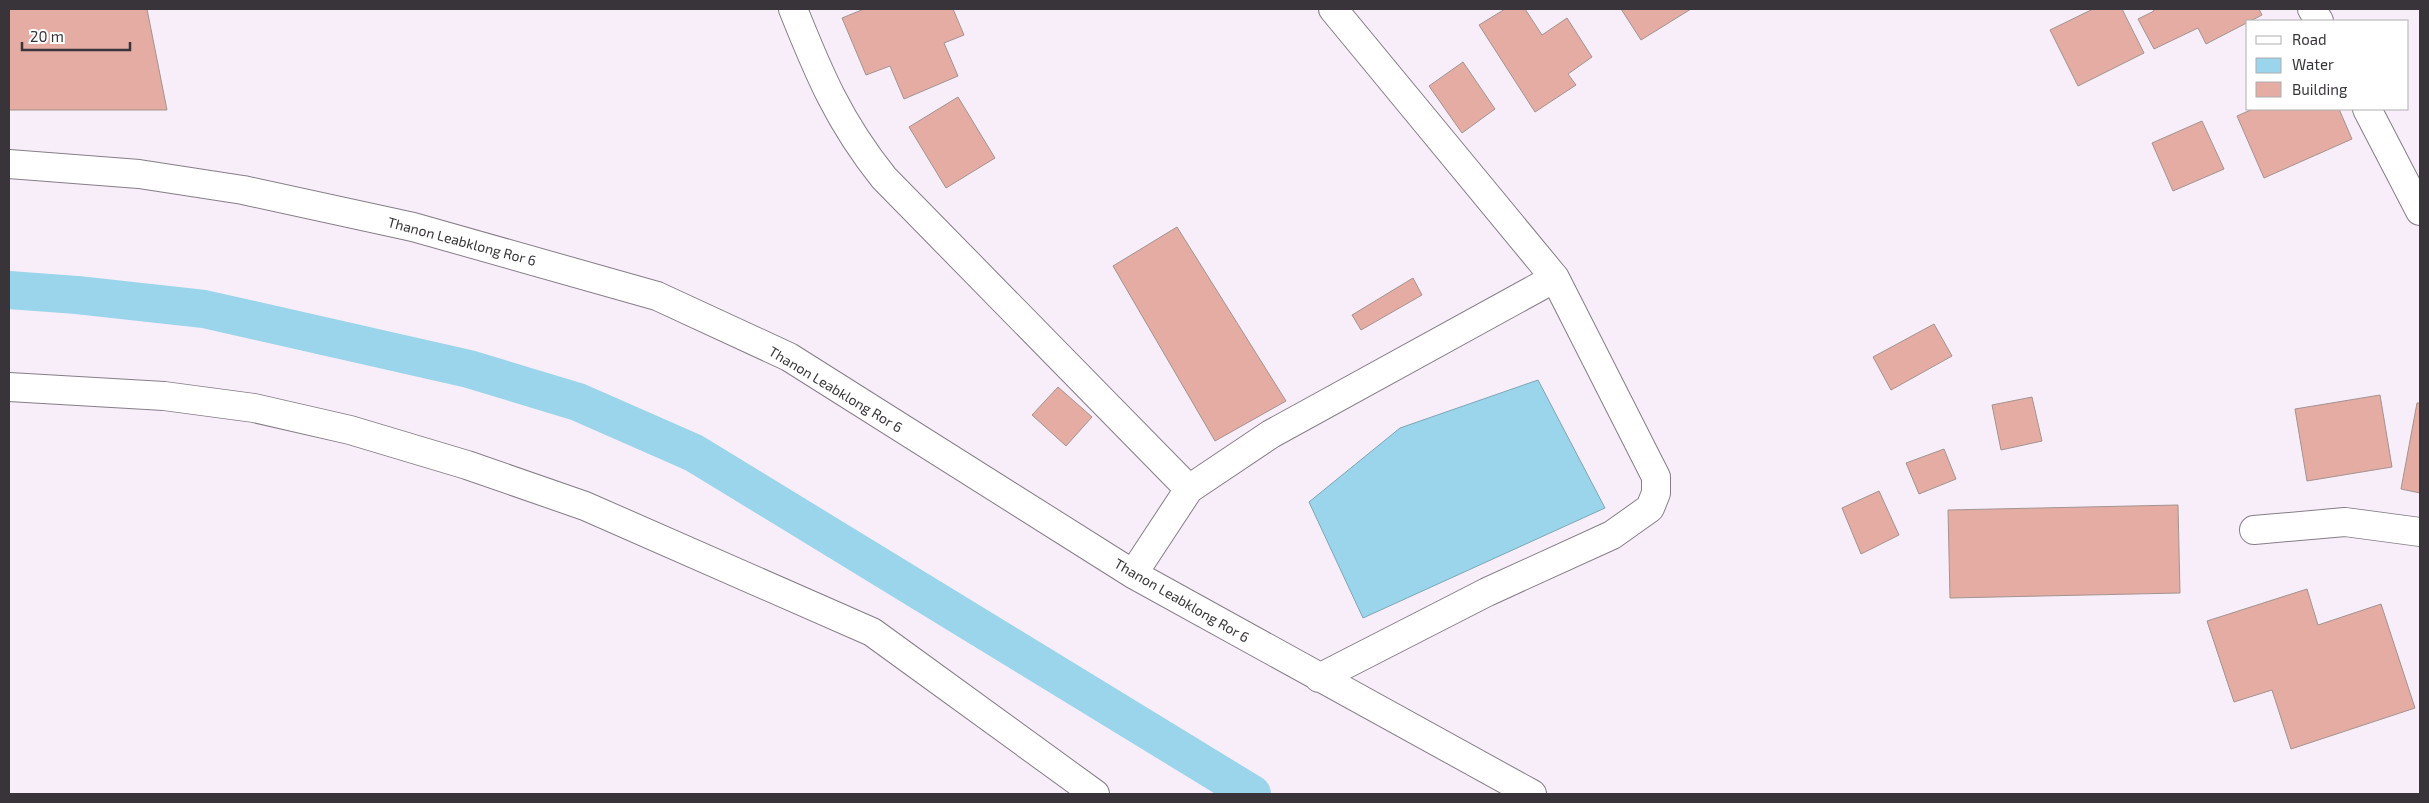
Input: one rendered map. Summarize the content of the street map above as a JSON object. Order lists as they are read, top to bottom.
{
  "streets": {
    "street": ["Thanon Leabklong Ror 6"]
  },
  "legend": ["Road", "Water", "Building"],
  "scale_bar": "20 m"
}
